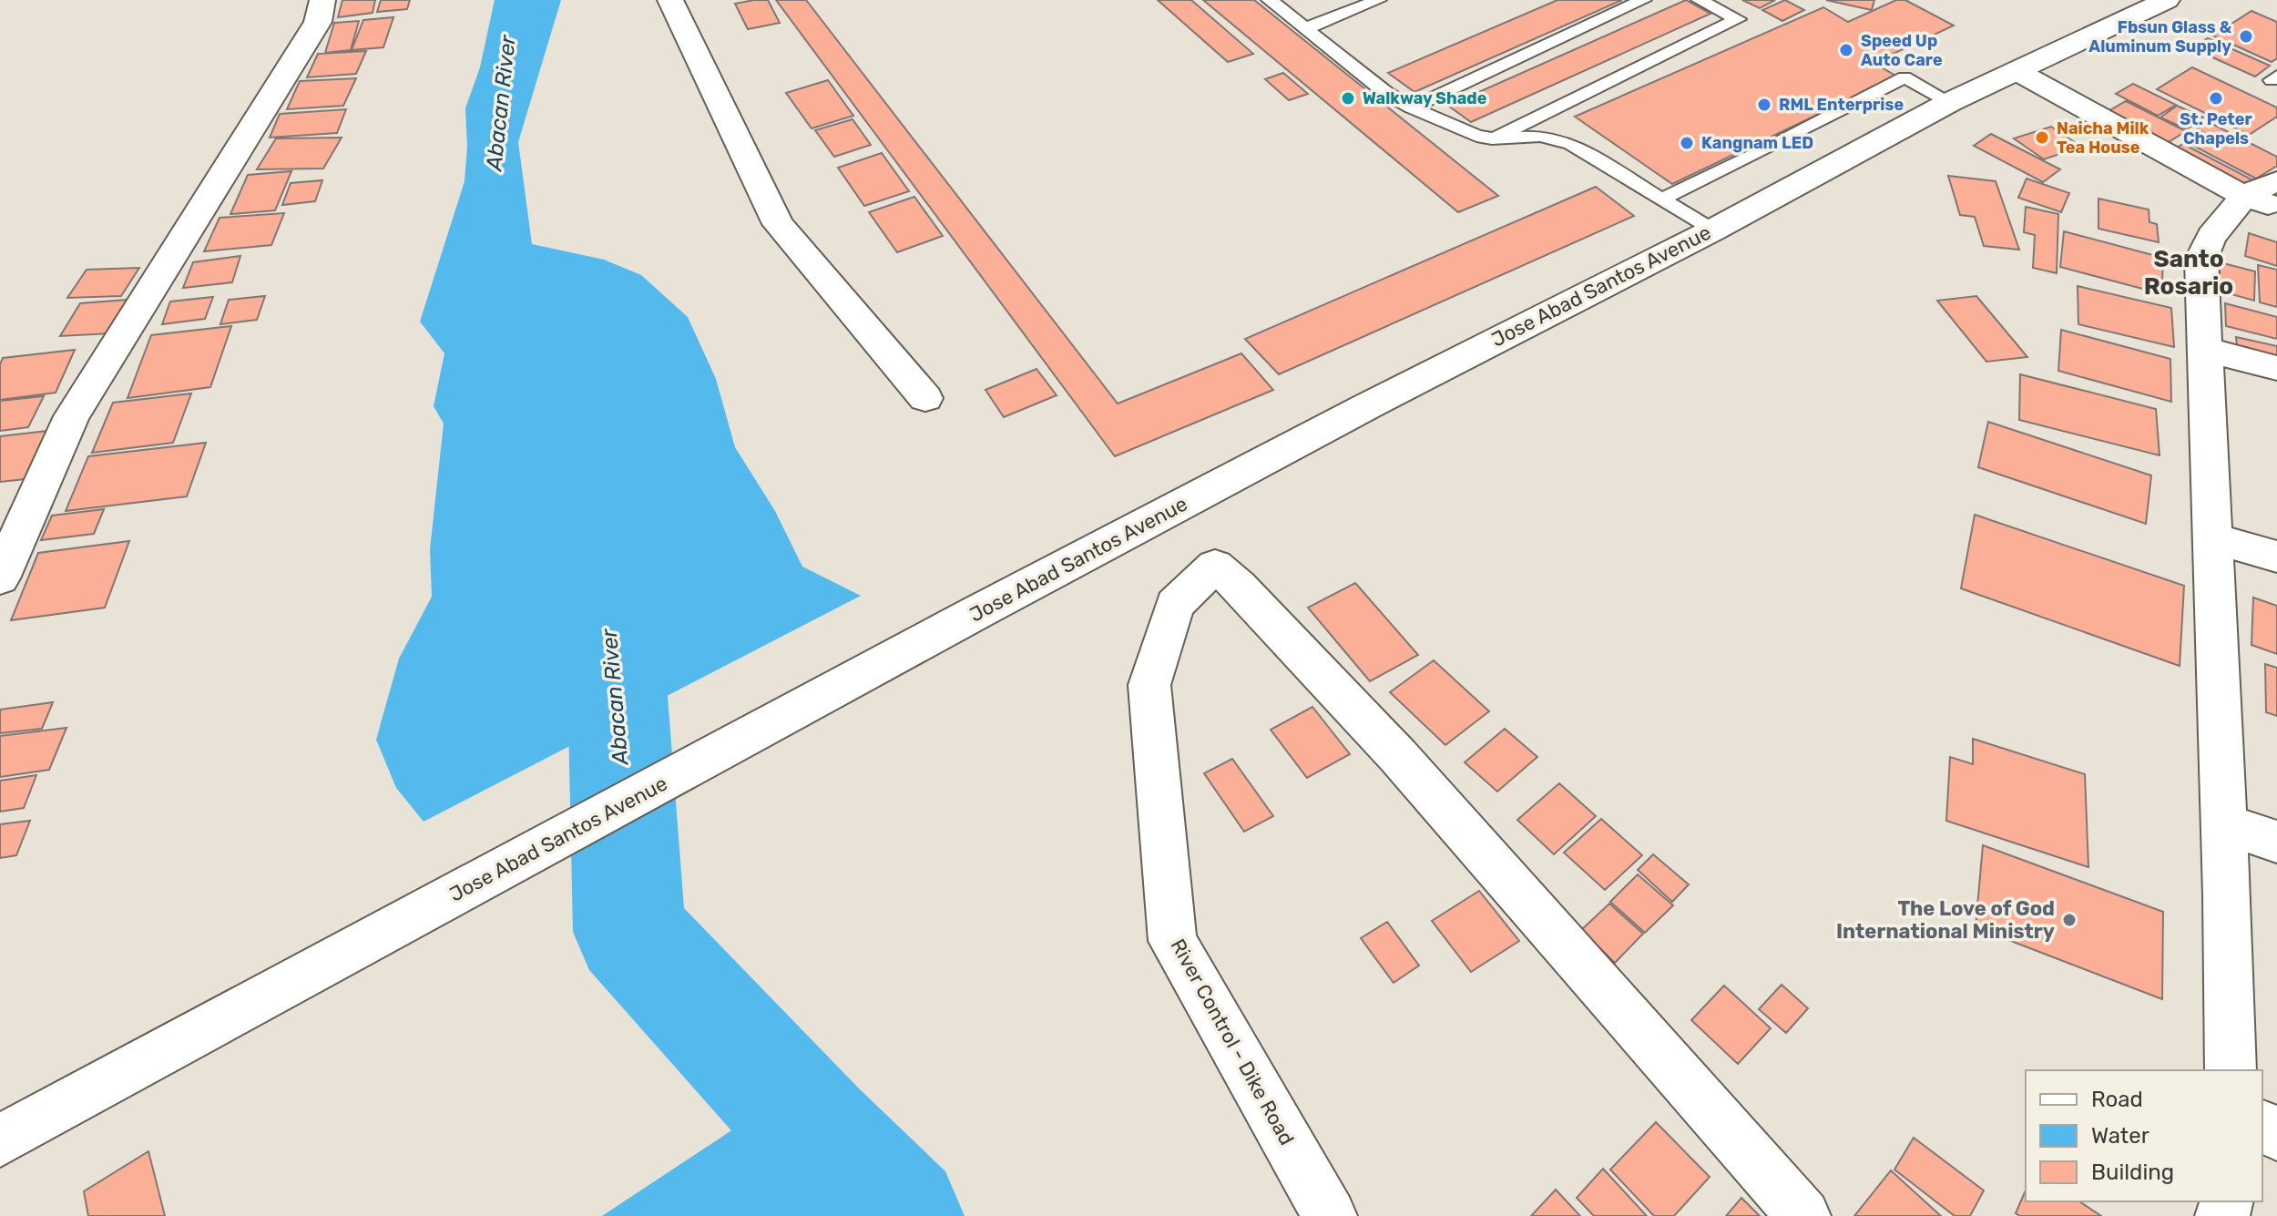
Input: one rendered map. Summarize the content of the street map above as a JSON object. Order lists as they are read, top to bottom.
{
  "streets": {
    "main road": ["Jose Abad Santos Avenue", "River Control - Dike Road"]
  },
  "districts": ["Santo Rosario"],
  "water": ["Abacan River"],
  "places": [
    "Fbsun Glass & Aluminum Supply",
    "Speed Up Auto Care",
    "Walkway Shade",
    "St. Peter Chapels",
    "RML Enterprise",
    "Naicha Milk Tea House",
    "Kangnam LED",
    "The Love of God International Ministry"
  ],
  "legend": ["Road", "Water", "Building"]
}
